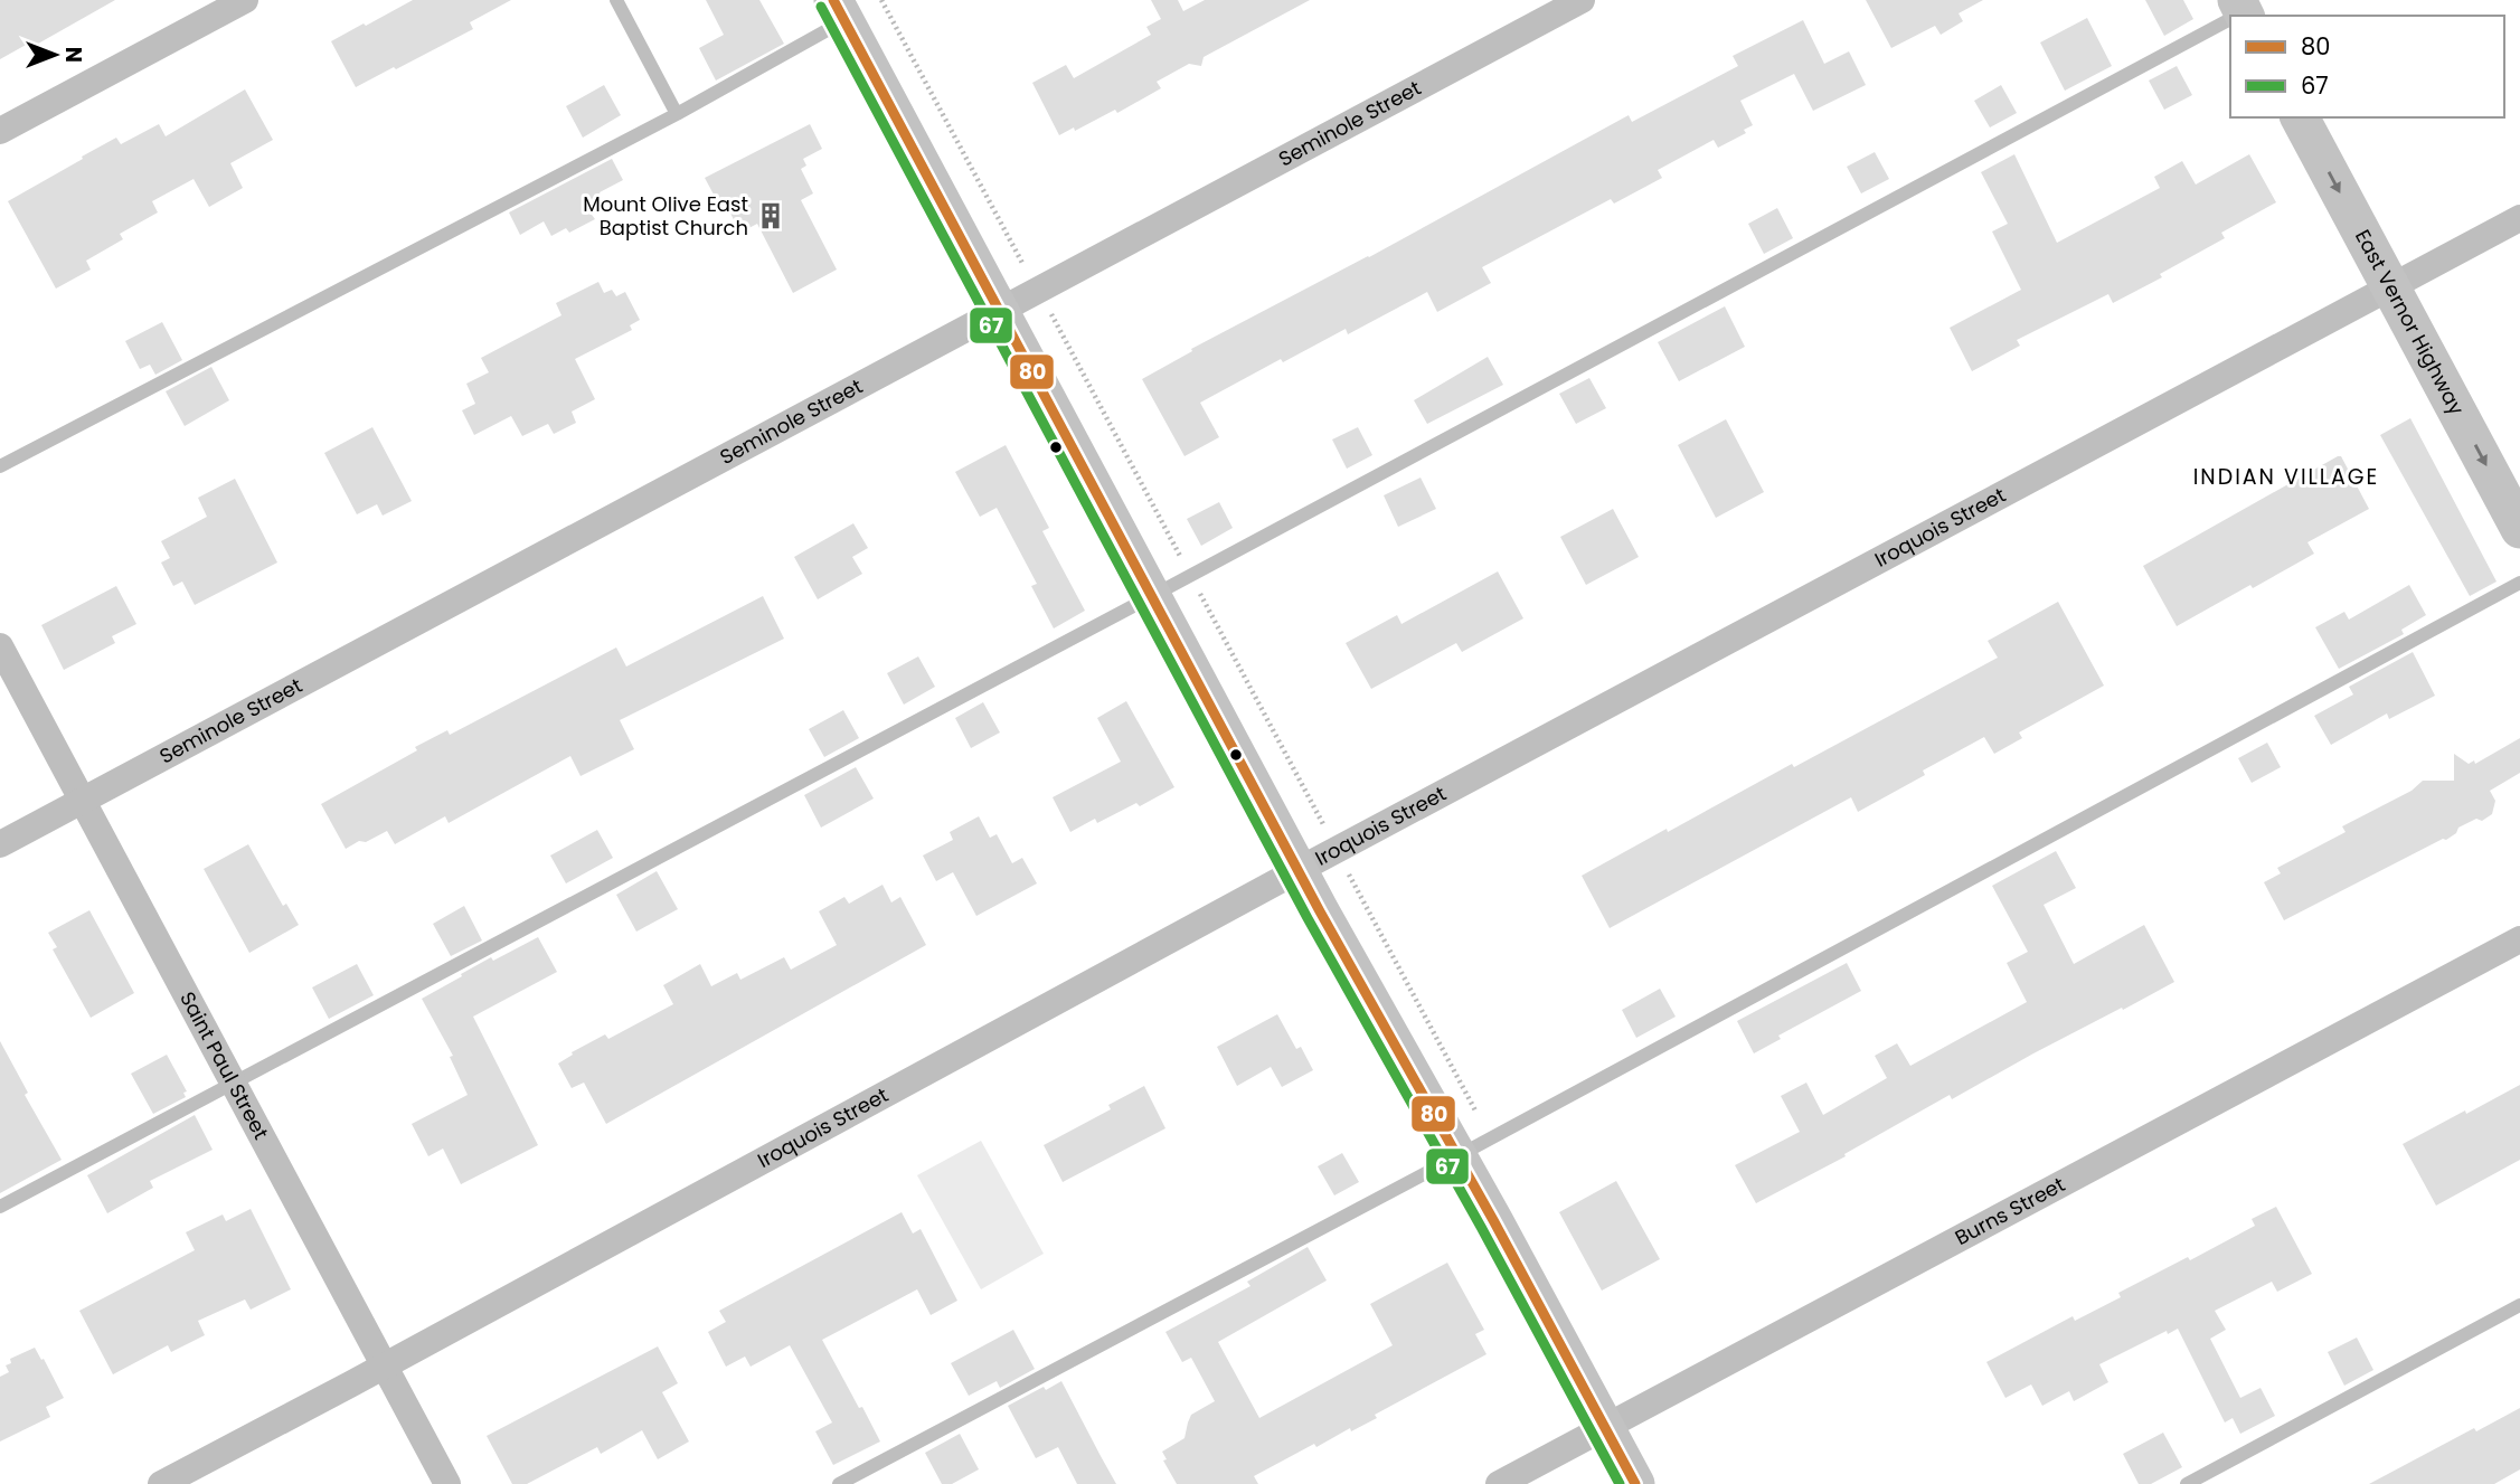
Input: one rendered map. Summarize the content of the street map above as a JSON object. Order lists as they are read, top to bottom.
{
  "streets": {
    "street": [
      "Seminole Street",
      "East Vernor Highway",
      "Iroquois Street",
      "Saint Paul Street",
      "Burns Street"
    ]
  },
  "crossings": [
    ["Seminole Street", "Saint Paul Street"],
    ["East Vernor Highway", "Iroquois Street"],
    ["Iroquois Street", "Saint Paul Street"]
  ],
  "one_way": ["East Vernor Highway"],
  "districts": ["INDIAN VILLAGE"],
  "places": {
    "building": ["Mount Olive East Baptist Church"]
  },
  "lines": ["transit line 80", "transit line 67"],
  "legend": ["80", "67"],
  "north": "right"
}
